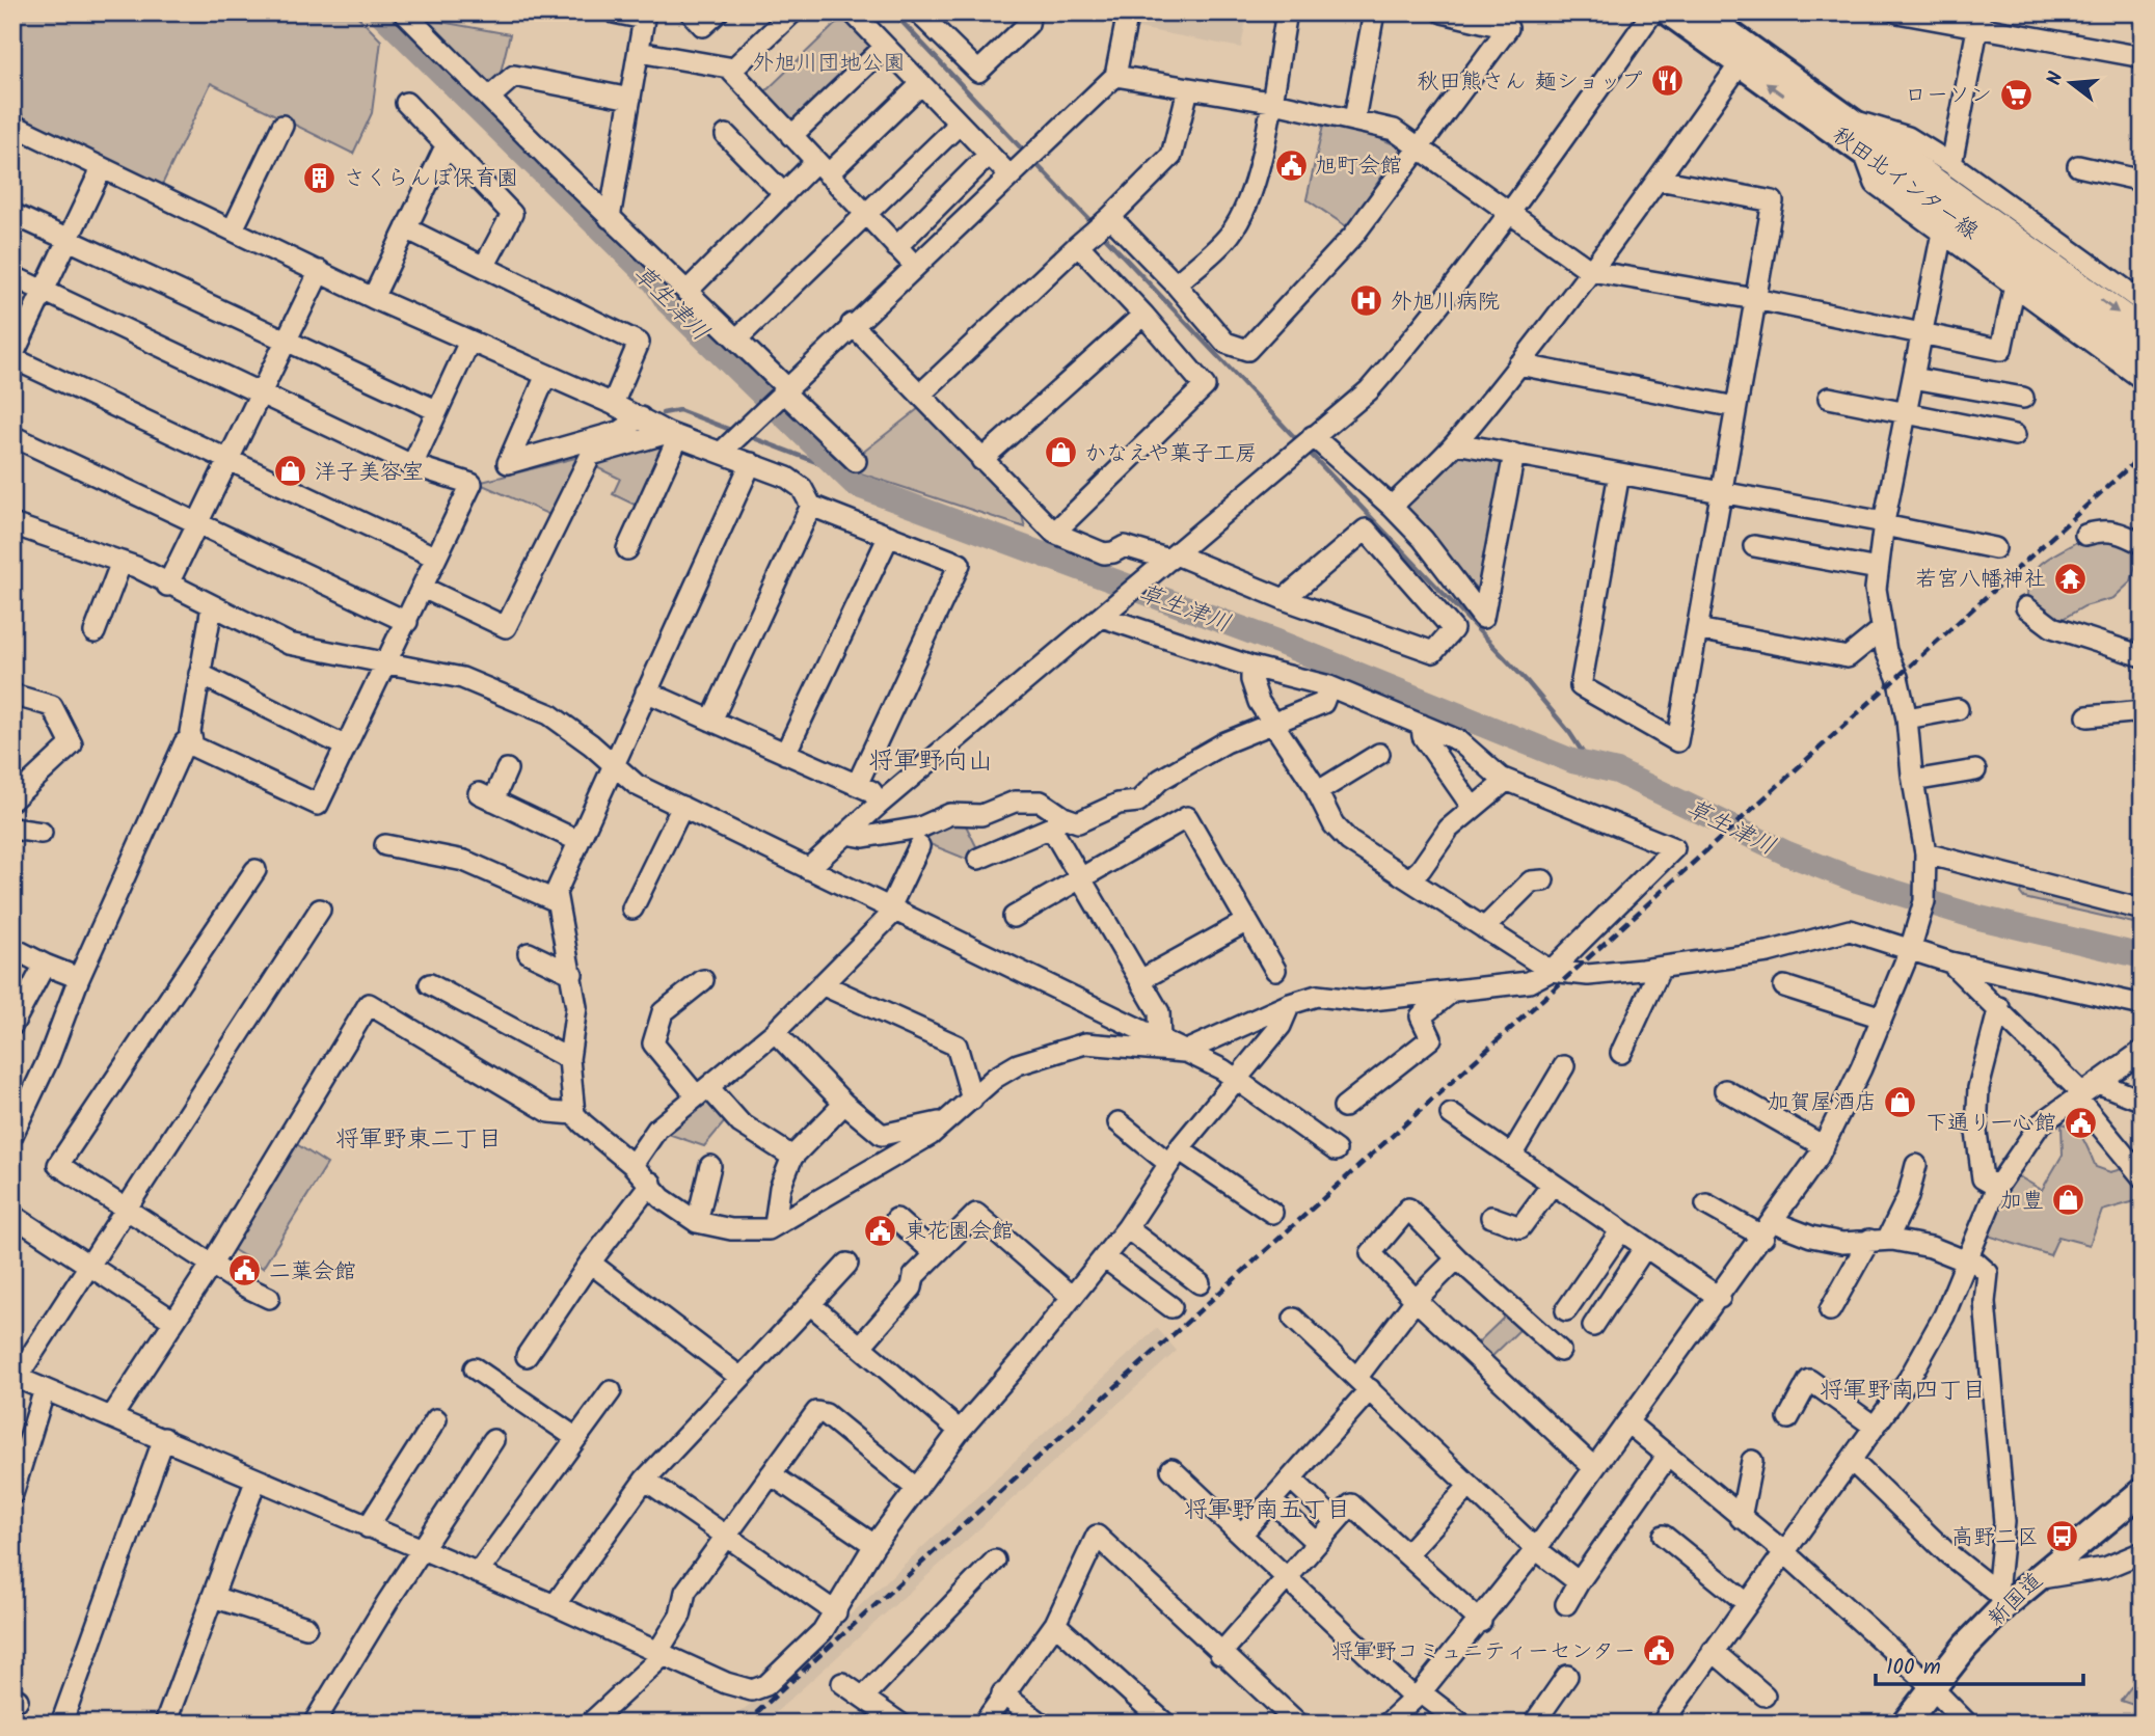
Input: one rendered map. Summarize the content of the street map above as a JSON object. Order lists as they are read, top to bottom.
{
  "streets": {
    "main road": ["秋田北インター線", "新国道"]
  },
  "districts": [
    "将軍野向山",
    "将軍野東二丁目",
    "将軍野南四丁目",
    "将軍野南五丁目"
  ],
  "water": ["草生津川"],
  "parks": ["外旭川団地公園"],
  "places": {
    "restaurant": ["秋田熊さん 麺ショップ"],
    "supermarket": ["ローソン"],
    "public building": [
      "旭町会館",
      "下通り一心館",
      "東花園会館",
      "二葉会館",
      "将軍野コミュニティーセンター"
    ],
    "building": ["さくらんぼ保育園"],
    "hospital": ["外旭川病院"],
    "shop": [
      "かなえや菓子工房",
      "洋子美容室",
      "加賀屋酒店",
      "加豊"
    ],
    "temple": ["若宮八幡神社"],
    "bus stop": ["高野二区"]
  },
  "scale_bar": "100 m",
  "north": "left"
}
